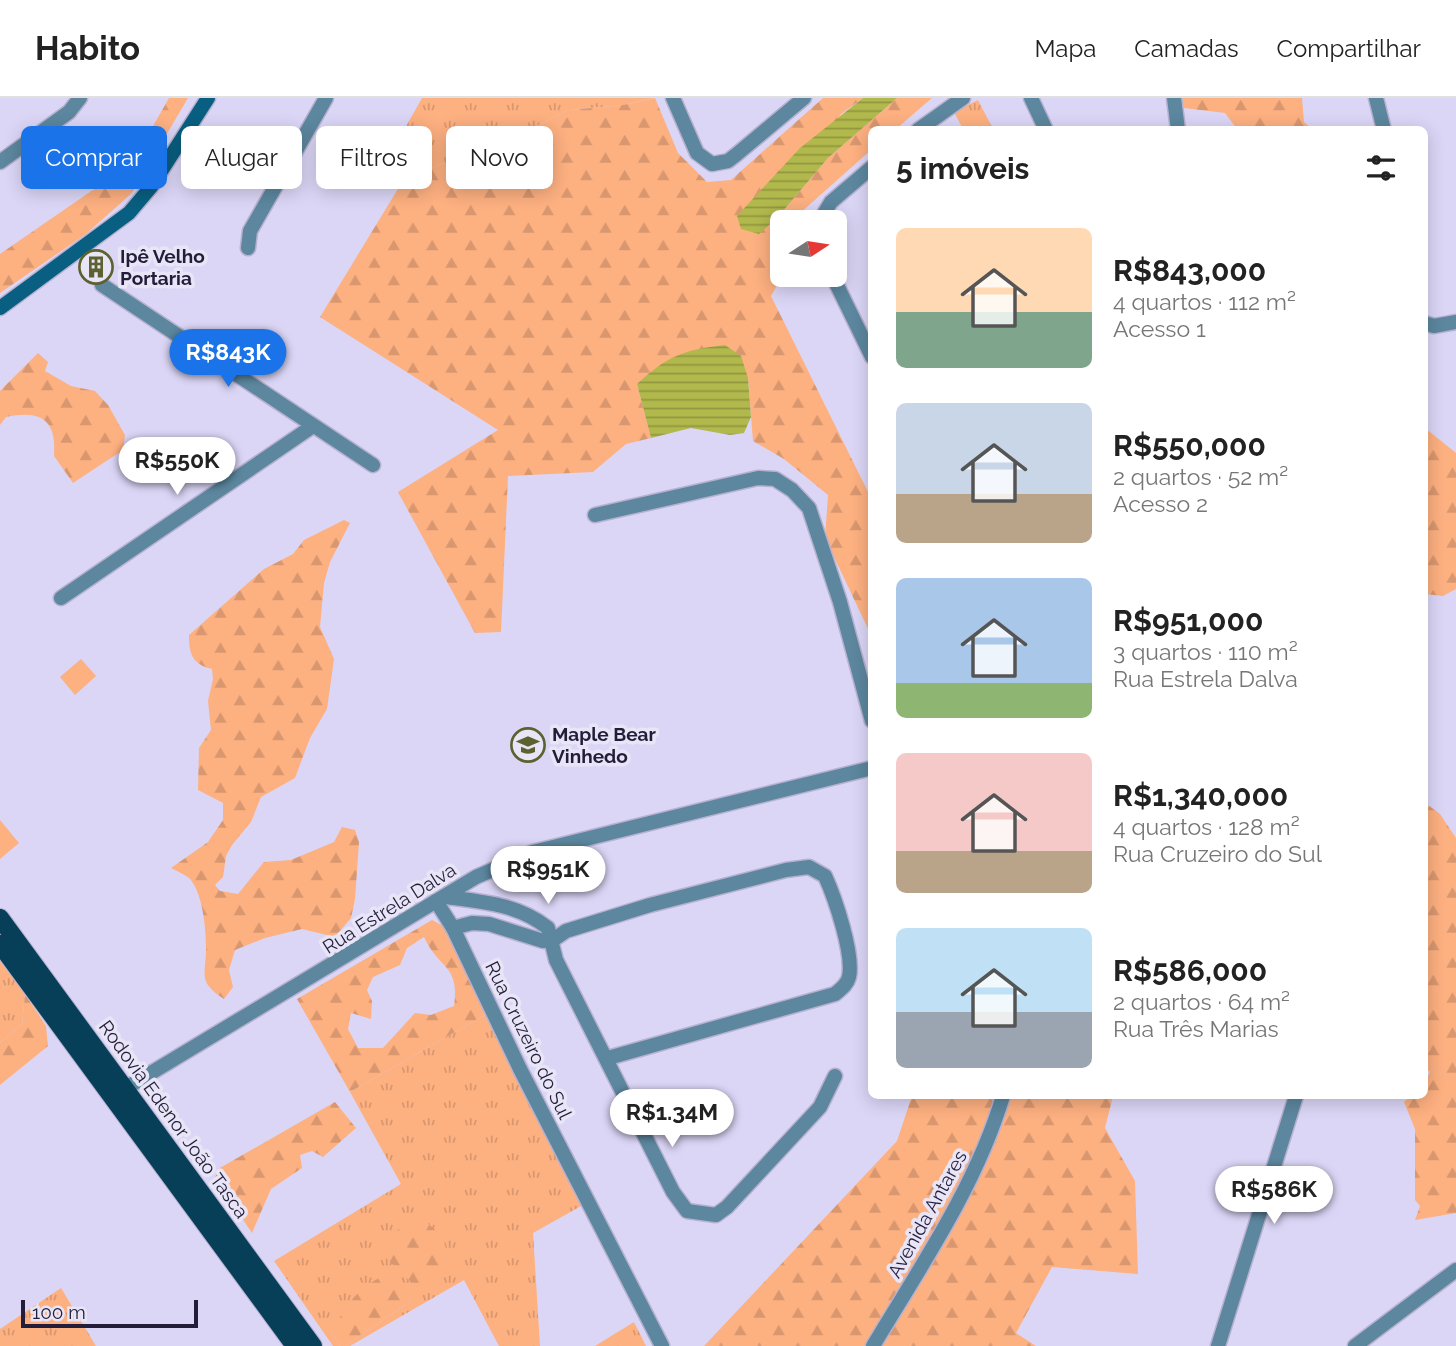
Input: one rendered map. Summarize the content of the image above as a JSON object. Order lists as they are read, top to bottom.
{
  "streets": {
    "main road": ["Rodovia Edenor João Tasca"],
    "street": ["Rua Estrela Dalva", "Rua Cruzeiro do Sul", "Avenida Antares"]
  },
  "crossings": [
    ["Rua Estrela Dalva", "Rua Cruzeiro do Sul"],
    ["Rua Estrela Dalva", "Rodovia Edenor João Tasca"]
  ],
  "places": {
    "building": ["Ipê Velho Portaria"],
    "school or university": ["Maple Bear Vinhedo"]
  },
  "scale_bar": "100 m",
  "north": "right",
  "page": {
    "header": "Habito",
    "nav": ["Mapa", "Camadas", "Compartilhar"],
    "chip": [
      "Comprar",
      "Alugar",
      "Filtros",
      "Novo"
    ],
    "heading": "5 imóveis",
    "list": [
      {
        "name": "R$843,000",
        "note": "4 quartos · 112 m² · Acesso 1"
      },
      {
        "name": "R$550,000",
        "note": "2 quartos · 52 m² · Acesso 2"
      },
      {
        "name": "R$951,000",
        "note": "3 quartos · 110 m² · Rua Estrela Dalva"
      },
      {
        "name": "R$1,340,000",
        "note": "4 quartos · 128 m² · Rua Cruzeiro do Sul"
      },
      {
        "name": "R$586,000",
        "note": "2 quartos · 64 m² · Rua Três Marias"
      }
    ],
    "price": [
      "R$843K",
      "R$550K",
      "R$951K",
      "R$1.34M",
      "R$586K"
    ],
    "scale": "100 m"
  }
}
